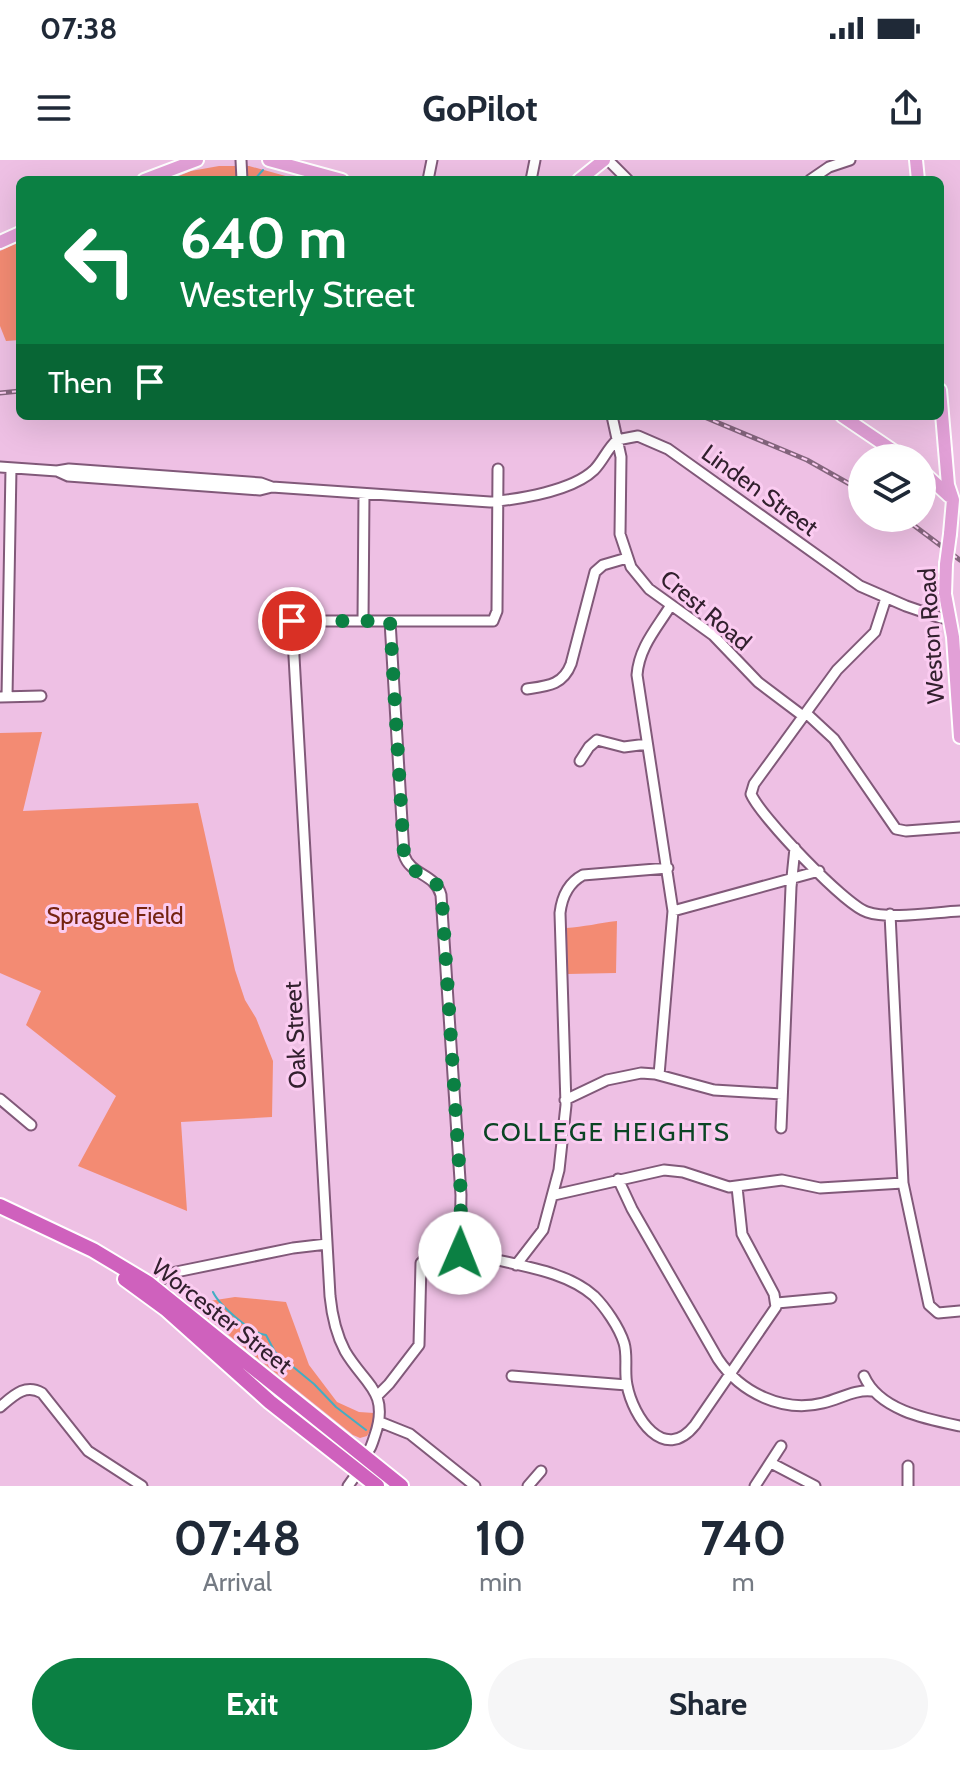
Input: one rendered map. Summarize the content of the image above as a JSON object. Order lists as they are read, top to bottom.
{
  "streets": {
    "highway": ["Worcester Street"],
    "main road": ["Weston Road"],
    "street": ["Linden Street", "Crest Road", "Oak Street"]
  },
  "crossings": [
    ["Linden Street", "Crest Road"],
    ["Linden Street", "Weston Road"],
    ["Oak Street", "Worcester Street"]
  ],
  "districts": ["COLLEGE HEIGHTS"],
  "parks": ["Sprague Field"],
  "page": {
    "status": "07:38",
    "header": "GoPilot",
    "turn": ["640 m", "Westerly Street"],
    "then": "Then",
    "eta": [
      "07:48",
      "Arrival",
      "10",
      "min",
      "740",
      "m"
    ],
    "buttons": ["Exit", "Share"]
  }
}
